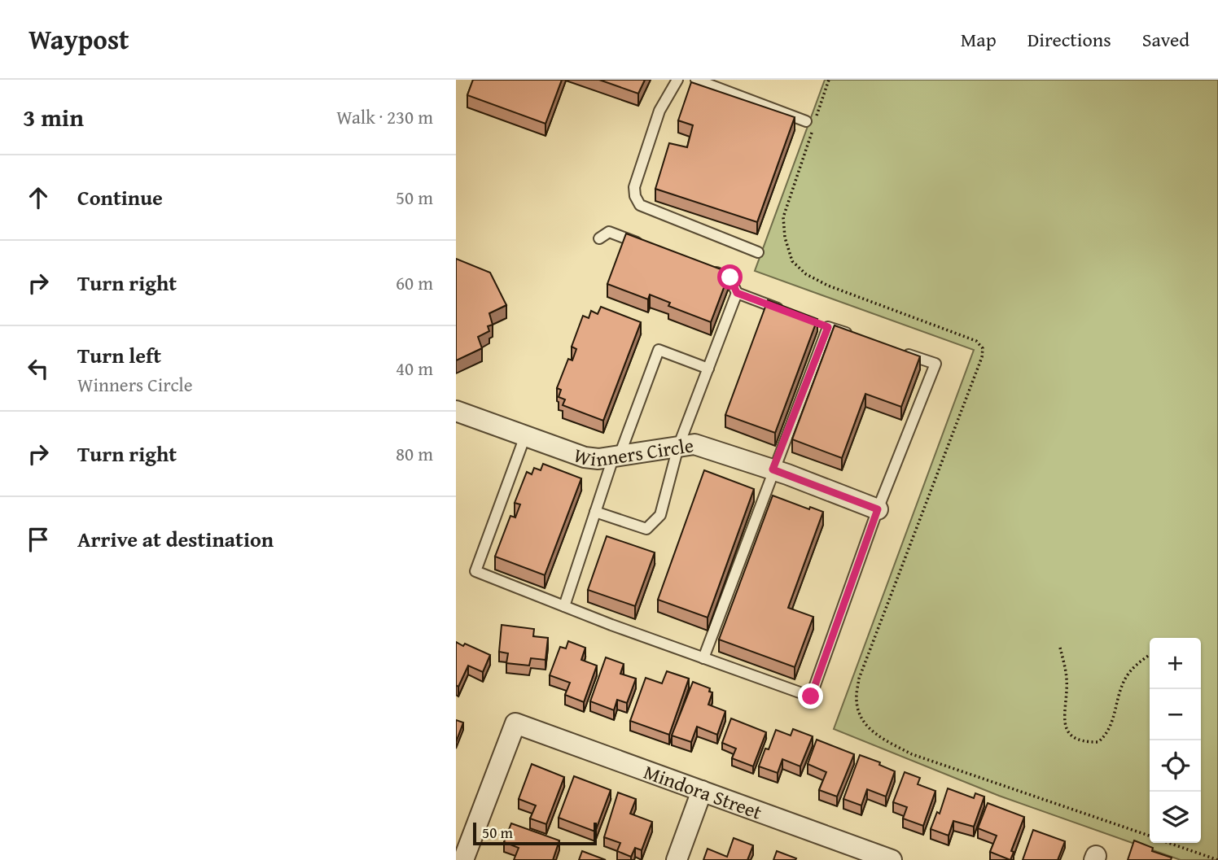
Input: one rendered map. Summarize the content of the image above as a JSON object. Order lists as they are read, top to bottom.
{
  "streets": {
    "street": ["Winners Circle", "Mindora Street"]
  },
  "scale_bar": "50 m",
  "page": {
    "header": "Waypost",
    "nav": ["Map", "Directions", "Saved"],
    "heading": ["3 min", "Walk · 230 m"],
    "list": [
      ["Continue", "50 m"],
      ["Turn right", "60 m"],
      ["Turn left", "Winners Circle", "40 m"],
      ["Turn right", "80 m"],
      "Arrive at destination"
    ],
    "map_buttons": ["+", "−"],
    "scale": "50 m"
  }
}
